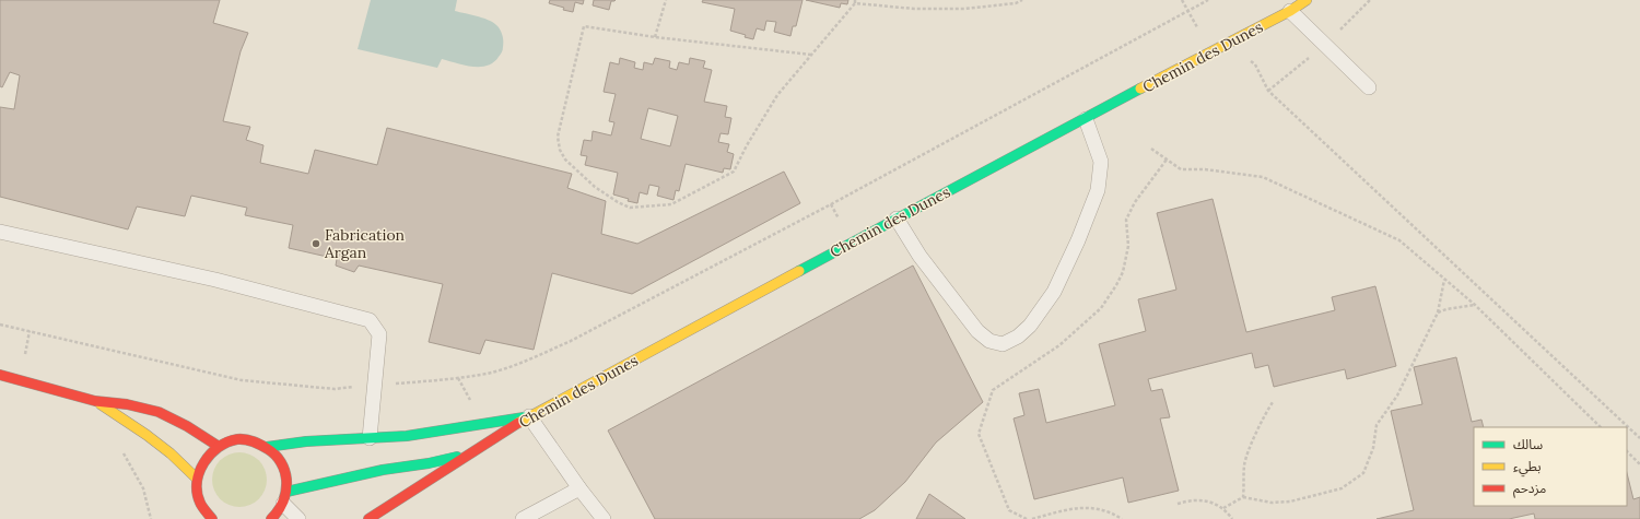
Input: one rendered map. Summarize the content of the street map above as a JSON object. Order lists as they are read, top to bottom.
{
  "streets": {
    "street": ["Chemin des Dunes"]
  },
  "places": ["Fabrication Argan"],
  "legend": ["سالك", "بطيء", "مزدحم"]
}
